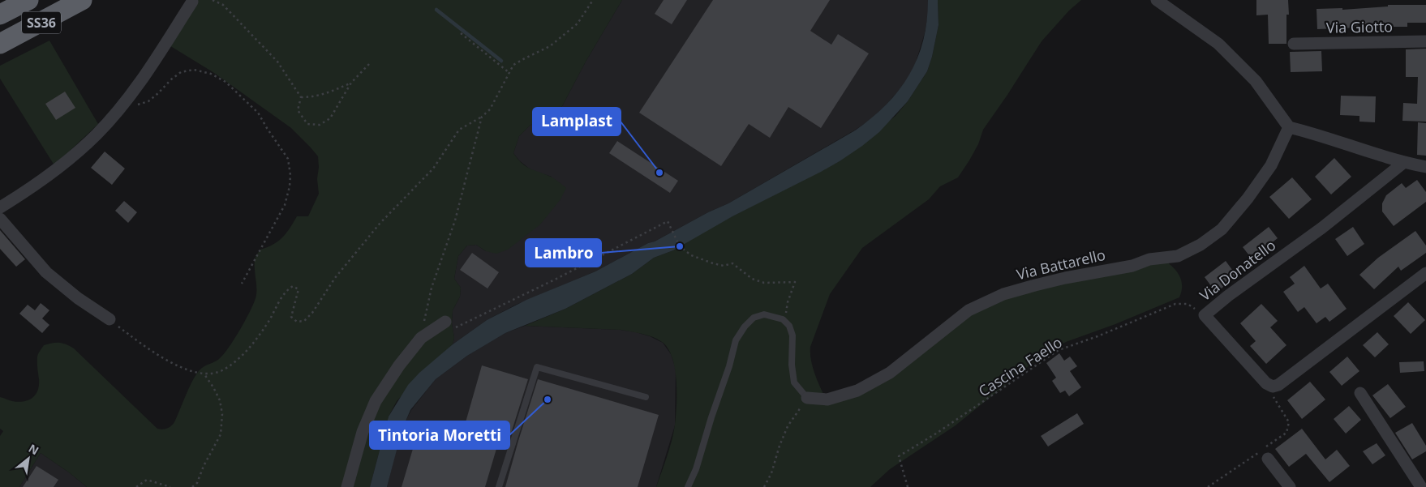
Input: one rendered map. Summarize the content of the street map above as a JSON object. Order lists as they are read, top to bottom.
{
  "streets": {
    "highway": ["SS36"],
    "street": ["Via Giotto", "Via Battarello", "Via Donatello"],
    "path": ["Cascina Faello"]
  },
  "crossings": [
    ["Via Donatello", "Cascina Faello"]
  ],
  "places": ["Lamplast", "Lambro", "Tintoria Moretti"],
  "north": "top right"
}
